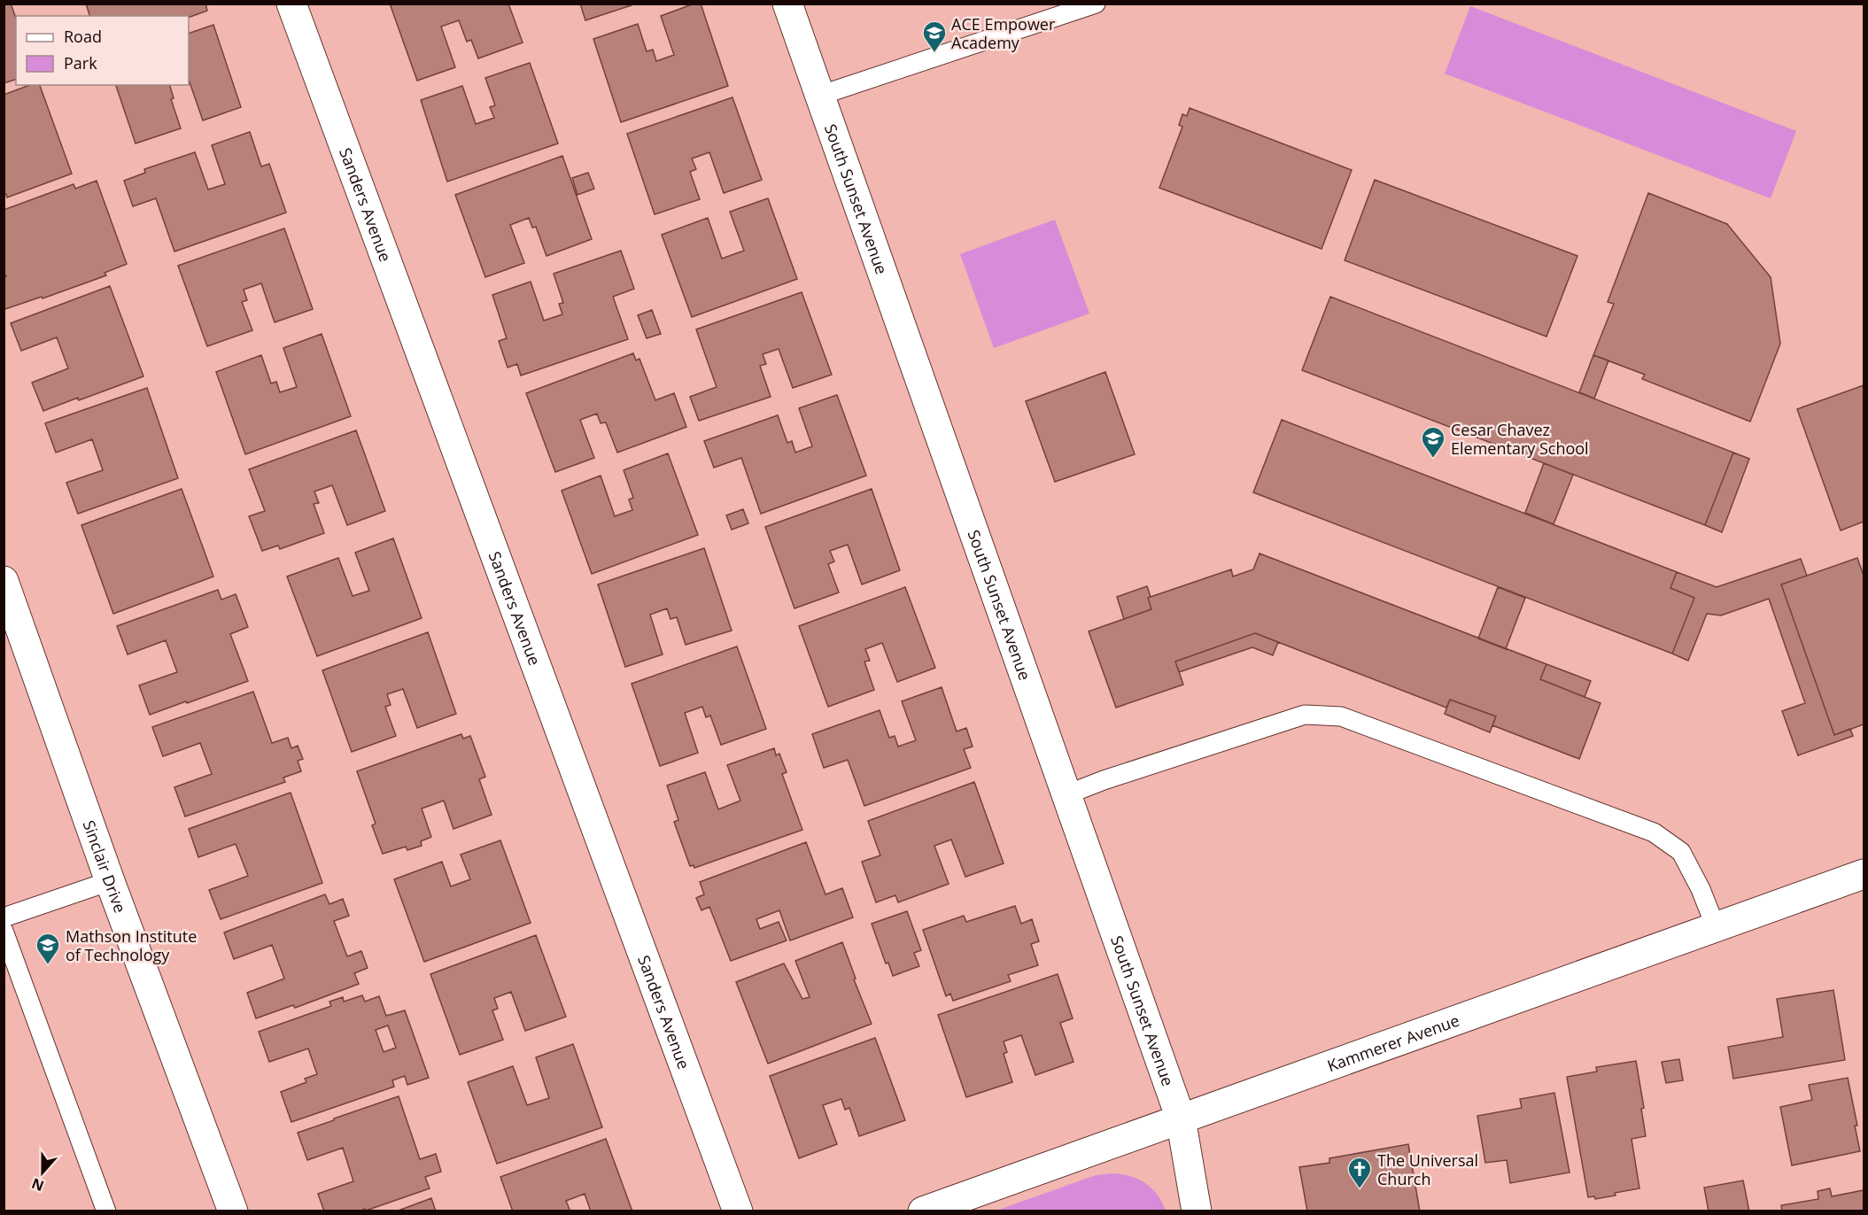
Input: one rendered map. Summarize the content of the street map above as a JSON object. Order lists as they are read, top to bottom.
{
  "streets": {
    "street": [
      "South Sunset Avenue",
      "Sanders Avenue",
      "Sinclair Drive",
      "Kammerer Avenue"
    ]
  },
  "crossings": [
    ["South Sunset Avenue", "Kammerer Avenue"]
  ],
  "places": {
    "school or university": ["ACE Empower Academy", "Cesar Chavez Elementary School", "Mathson Institute of Technology"],
    "church": ["The Universal Church"]
  },
  "legend": ["Road", "Park"],
  "north": "bottom"
}
